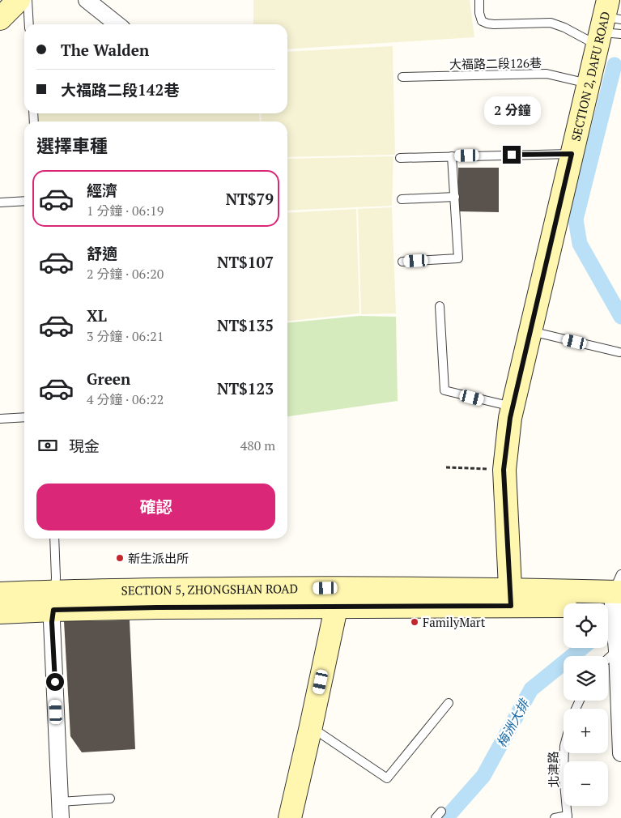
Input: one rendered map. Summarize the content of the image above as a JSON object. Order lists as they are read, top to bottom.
{
  "streets": {
    "main road": ["SECTION 2, DAFU ROAD", "SECTION 5, ZHONGSHAN ROAD"],
    "lane": ["大福路二段126巷", "北津路"]
  },
  "crossings": [
    ["大福路二段126巷", "SECTION 2, DAFU ROAD"],
    ["SECTION 2, DAFU ROAD", "SECTION 5, ZHONGSHAN ROAD"]
  ],
  "water": ["梅洲大排"],
  "places": ["新生派出所", "FamilyMart"],
  "page": {
    "banner": ["The Walden", "大福路二段142巷"],
    "bubble": "2 分鐘",
    "heading": "選擇車種",
    "list": [
      {
        "name": "經濟",
        "note": "1 分鐘 · 06:19",
        "value": "NT$79"
      },
      {
        "name": "舒適",
        "note": "2 分鐘 · 06:20",
        "value": "NT$107"
      },
      {
        "name": "XL",
        "note": "3 分鐘 · 06:21",
        "value": "NT$135"
      },
      {
        "name": "Green",
        "note": "4 分鐘 · 06:22",
        "value": "NT$123"
      }
    ],
    "pay": ["現金", "480 m"],
    "buttons": "確認",
    "map_buttons": ["+", "−"]
  }
}
